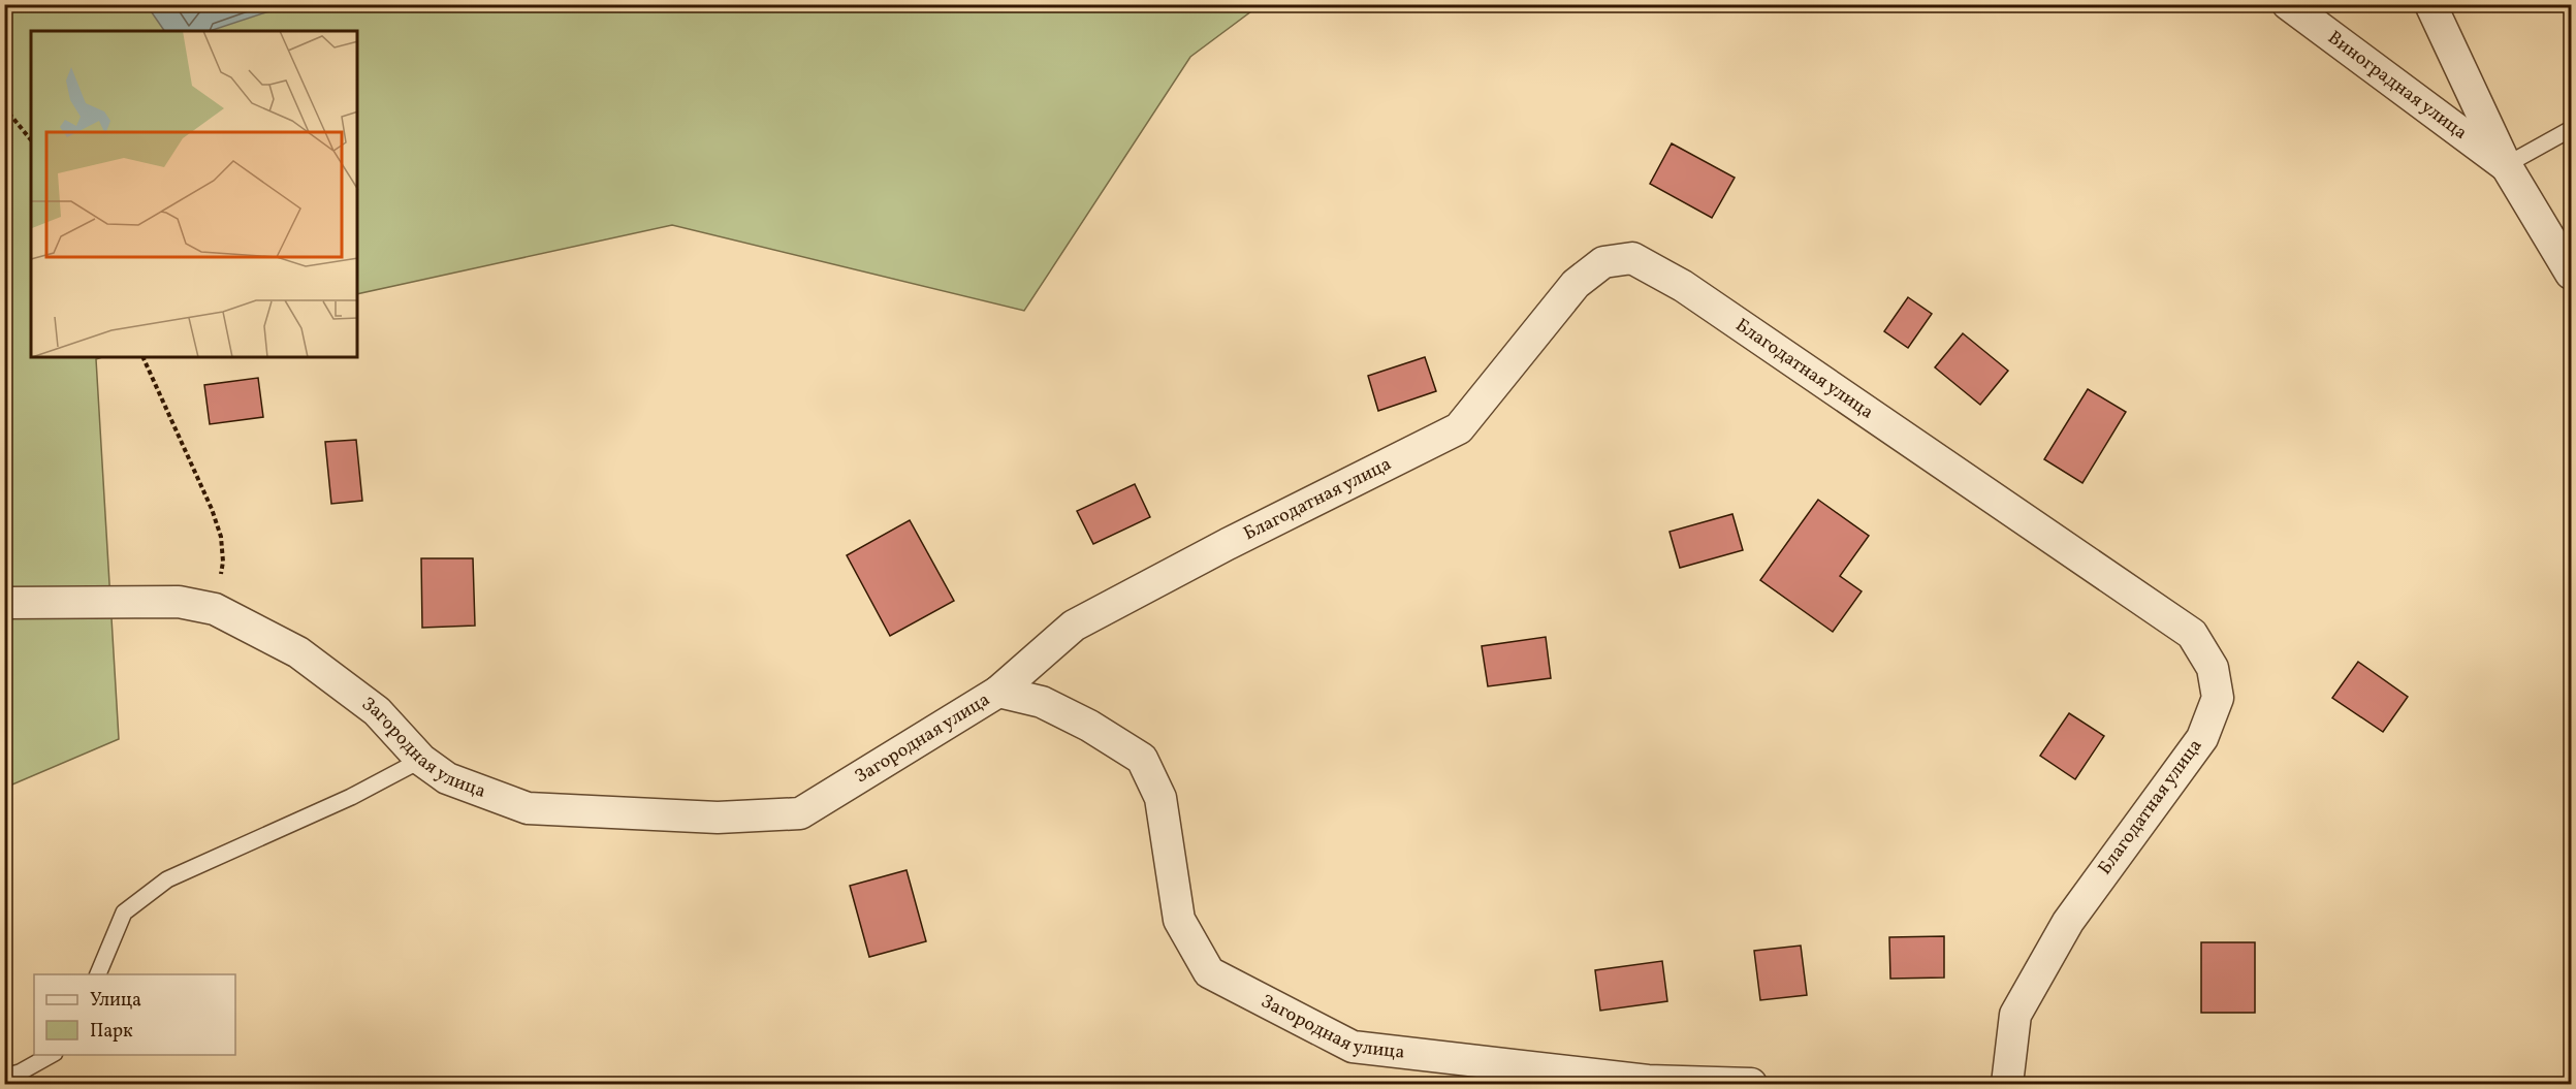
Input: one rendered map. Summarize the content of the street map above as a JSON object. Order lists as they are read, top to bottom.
{
  "streets": {
    "street": ["Виноградная улица", "Благодатная улица", "Загородная улица"]
  },
  "crossings": [
    ["Благодатная улица", "Загородная улица"]
  ],
  "legend": ["Улица", "Парк"]
}
